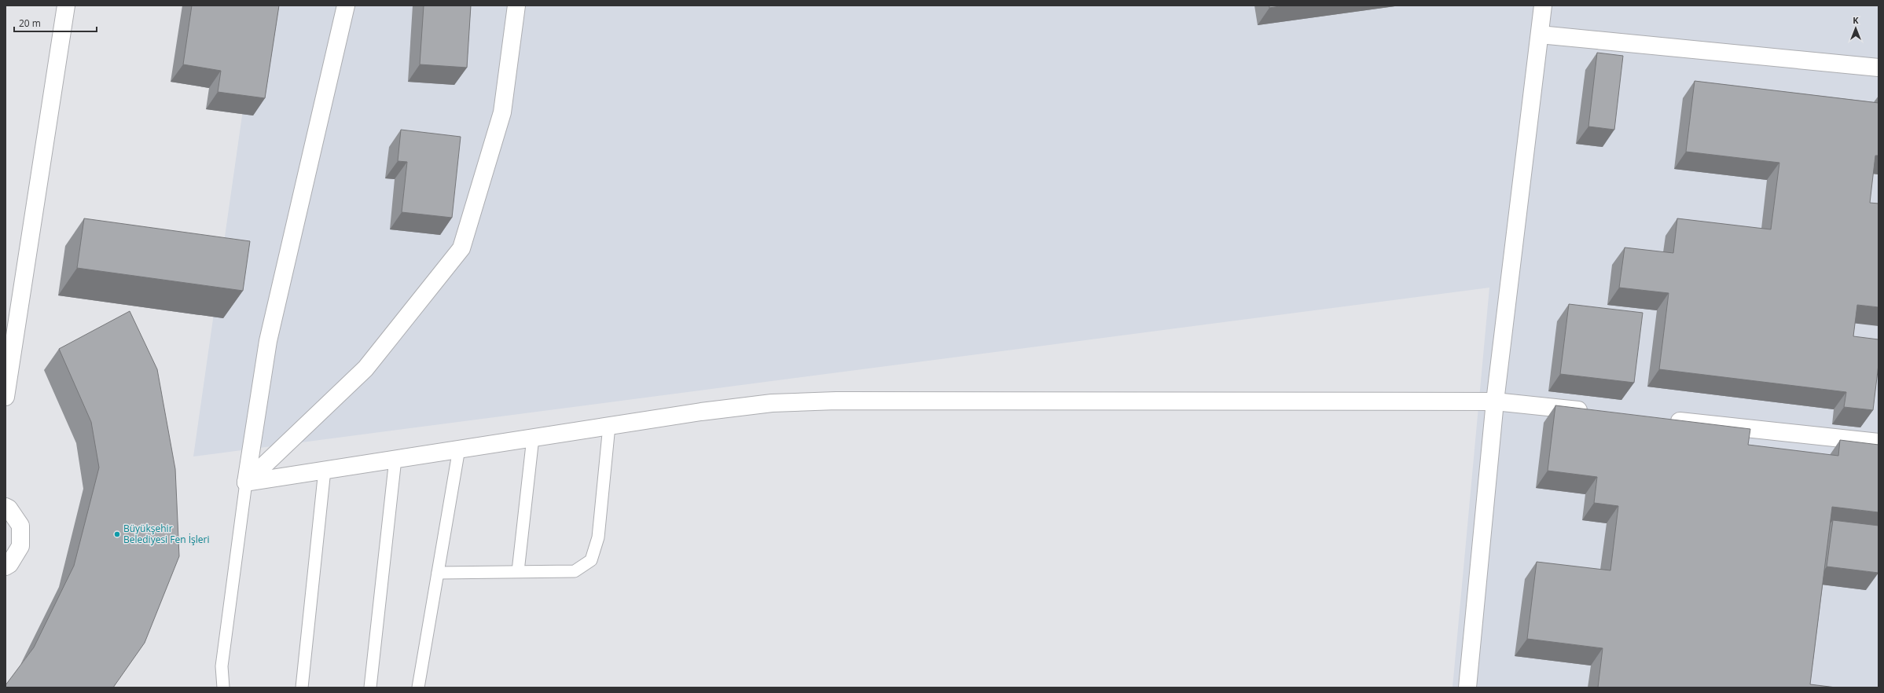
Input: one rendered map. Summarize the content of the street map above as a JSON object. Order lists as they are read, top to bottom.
{
  "places": ["Büyükşehir Belediyesi Fen İşleri"],
  "scale_bar": "20 m",
  "north": "top"
}
